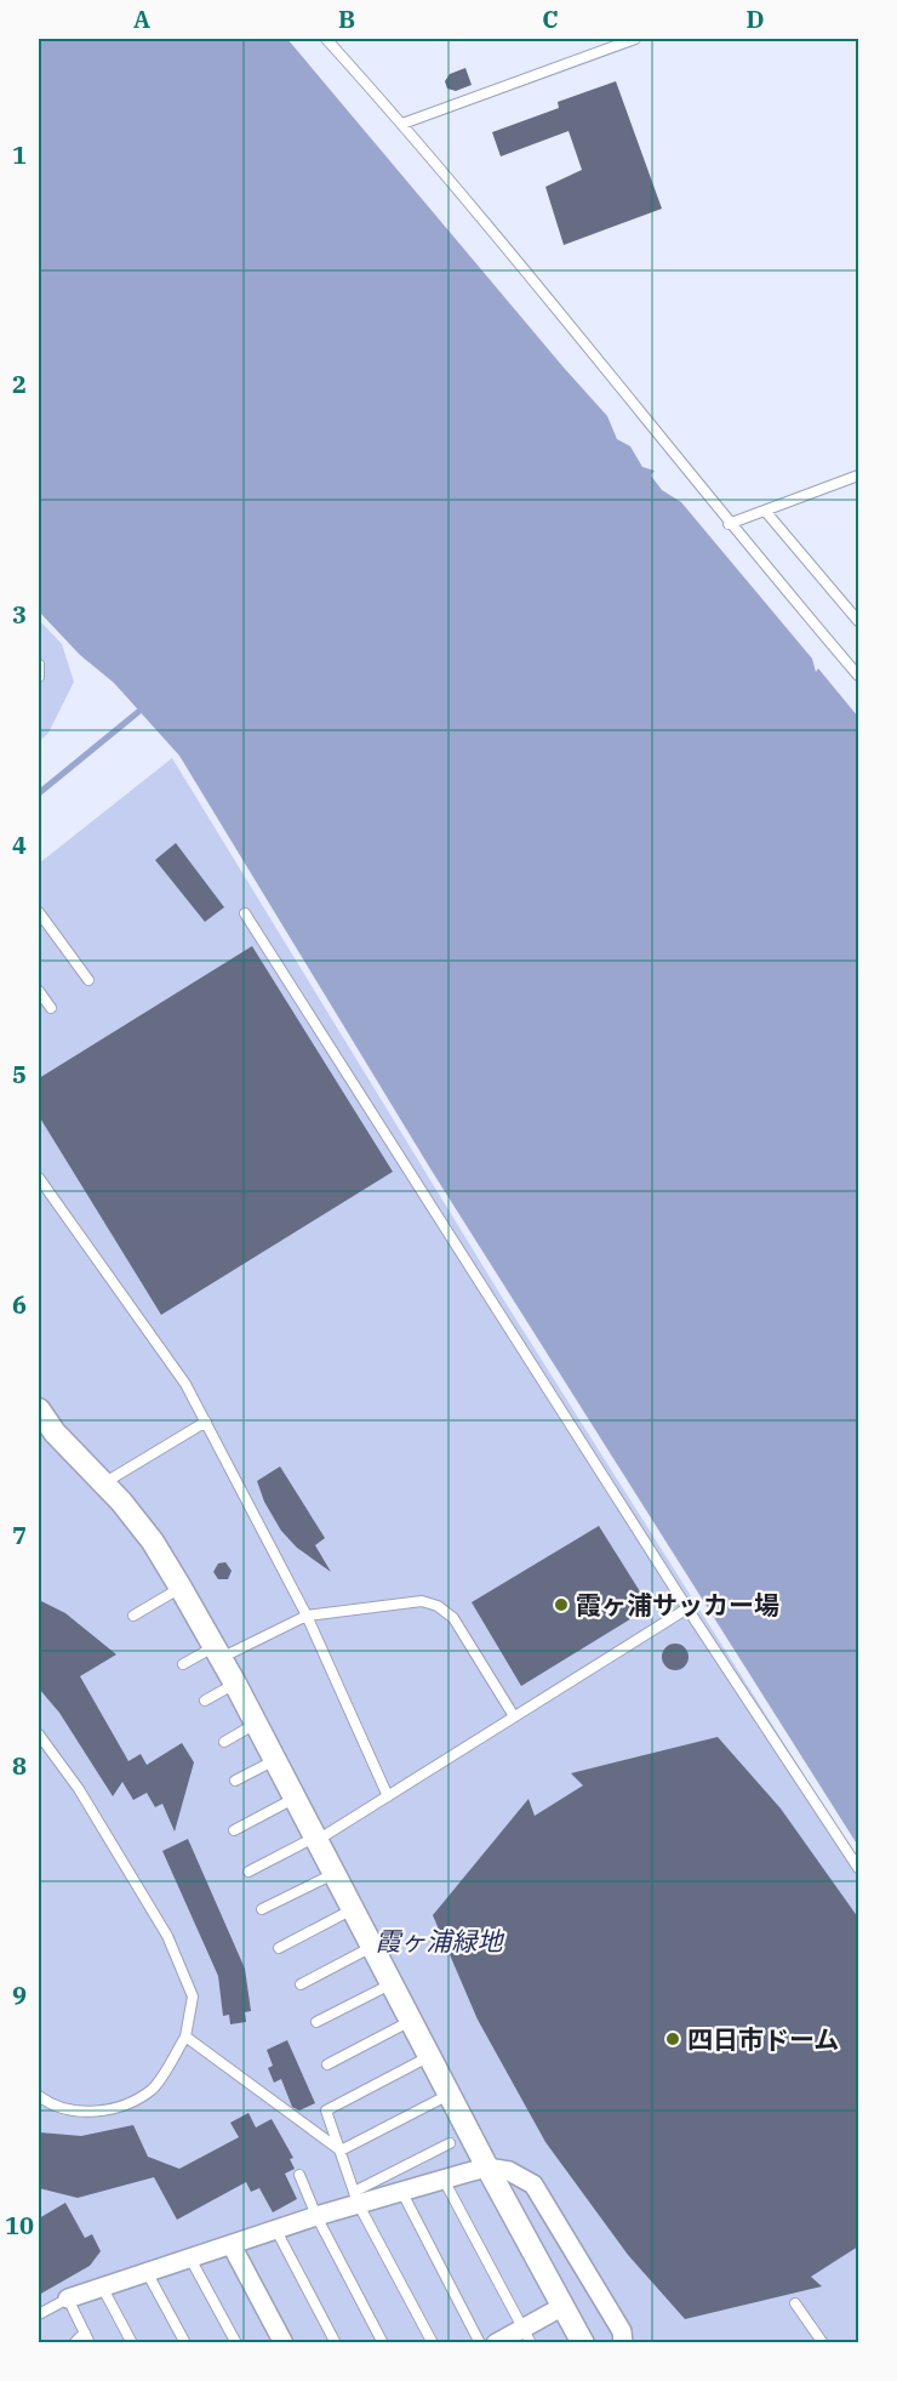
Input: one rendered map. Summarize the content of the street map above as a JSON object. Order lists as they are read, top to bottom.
{
  "parks": ["霞ヶ浦緑地"],
  "places": ["霞ヶ浦サッカー場", "四日市ドーム"],
  "grid": {
    "columns": [
      "A",
      "B",
      "C",
      "D"
    ],
    "rows": [
      "1",
      "2",
      "3",
      "4",
      "5",
      "6",
      "7",
      "8",
      "9",
      "10"
    ]
  }
}
